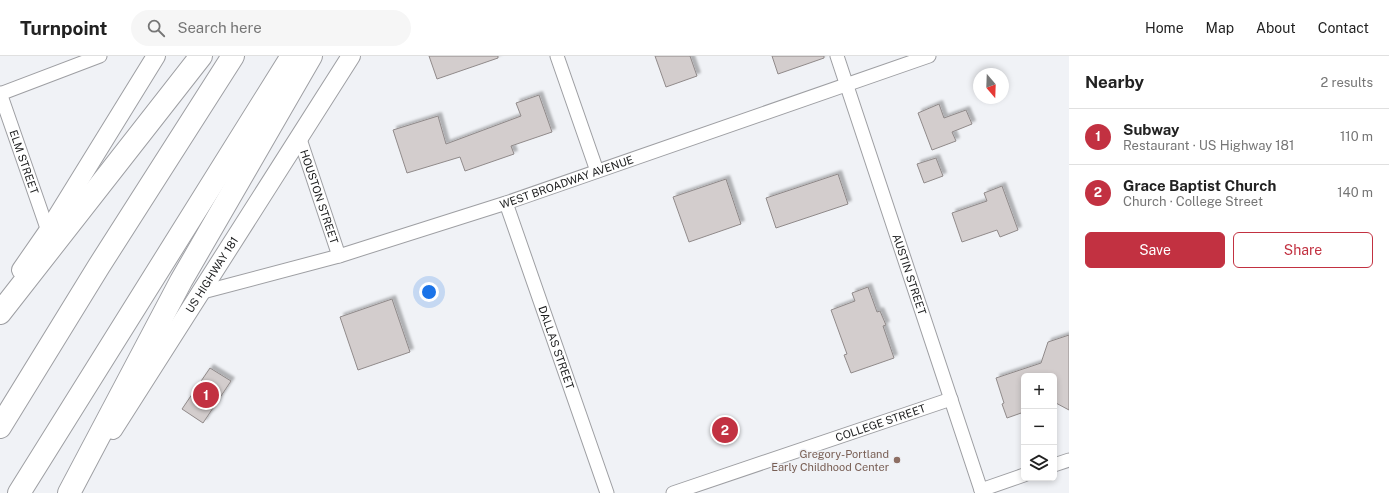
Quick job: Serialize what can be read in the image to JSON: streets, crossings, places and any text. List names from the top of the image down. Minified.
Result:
{"streets":{"main road":["US HIGHWAY 181"],"street":["ELM STREET","WEST BROADWAY AVENUE","HOUSTON STREET","AUSTIN STREET","DALLAS STREET","COLLEGE STREET"]},"crossings":[["WEST BROADWAY AVENUE","HOUSTON STREET"],["WEST BROADWAY AVENUE","US HIGHWAY 181"],["WEST BROADWAY AVENUE","AUSTIN STREET"],["WEST BROADWAY AVENUE","DALLAS STREET"],["HOUSTON STREET","US HIGHWAY 181"],["AUSTIN STREET","COLLEGE STREET"]],"places":["Gregory-Portland Early Childhood Center"],"north":"bottom","page":{"header":"Turnpoint","search":"Search here","nav":["Home","Map","About","Contact"],"heading":["Nearby","2 results"],"list":[{"mark":"1","name":"Subway","note":"Restaurant · US Highway 181","value":"110 m"},{"mark":"2","name":"Grace Baptist Church","note":"Church · College Street","value":"140 m"}],"buttons":["Save","Share"],"map_buttons":["+","−"],"pins":["1","2"]}}
